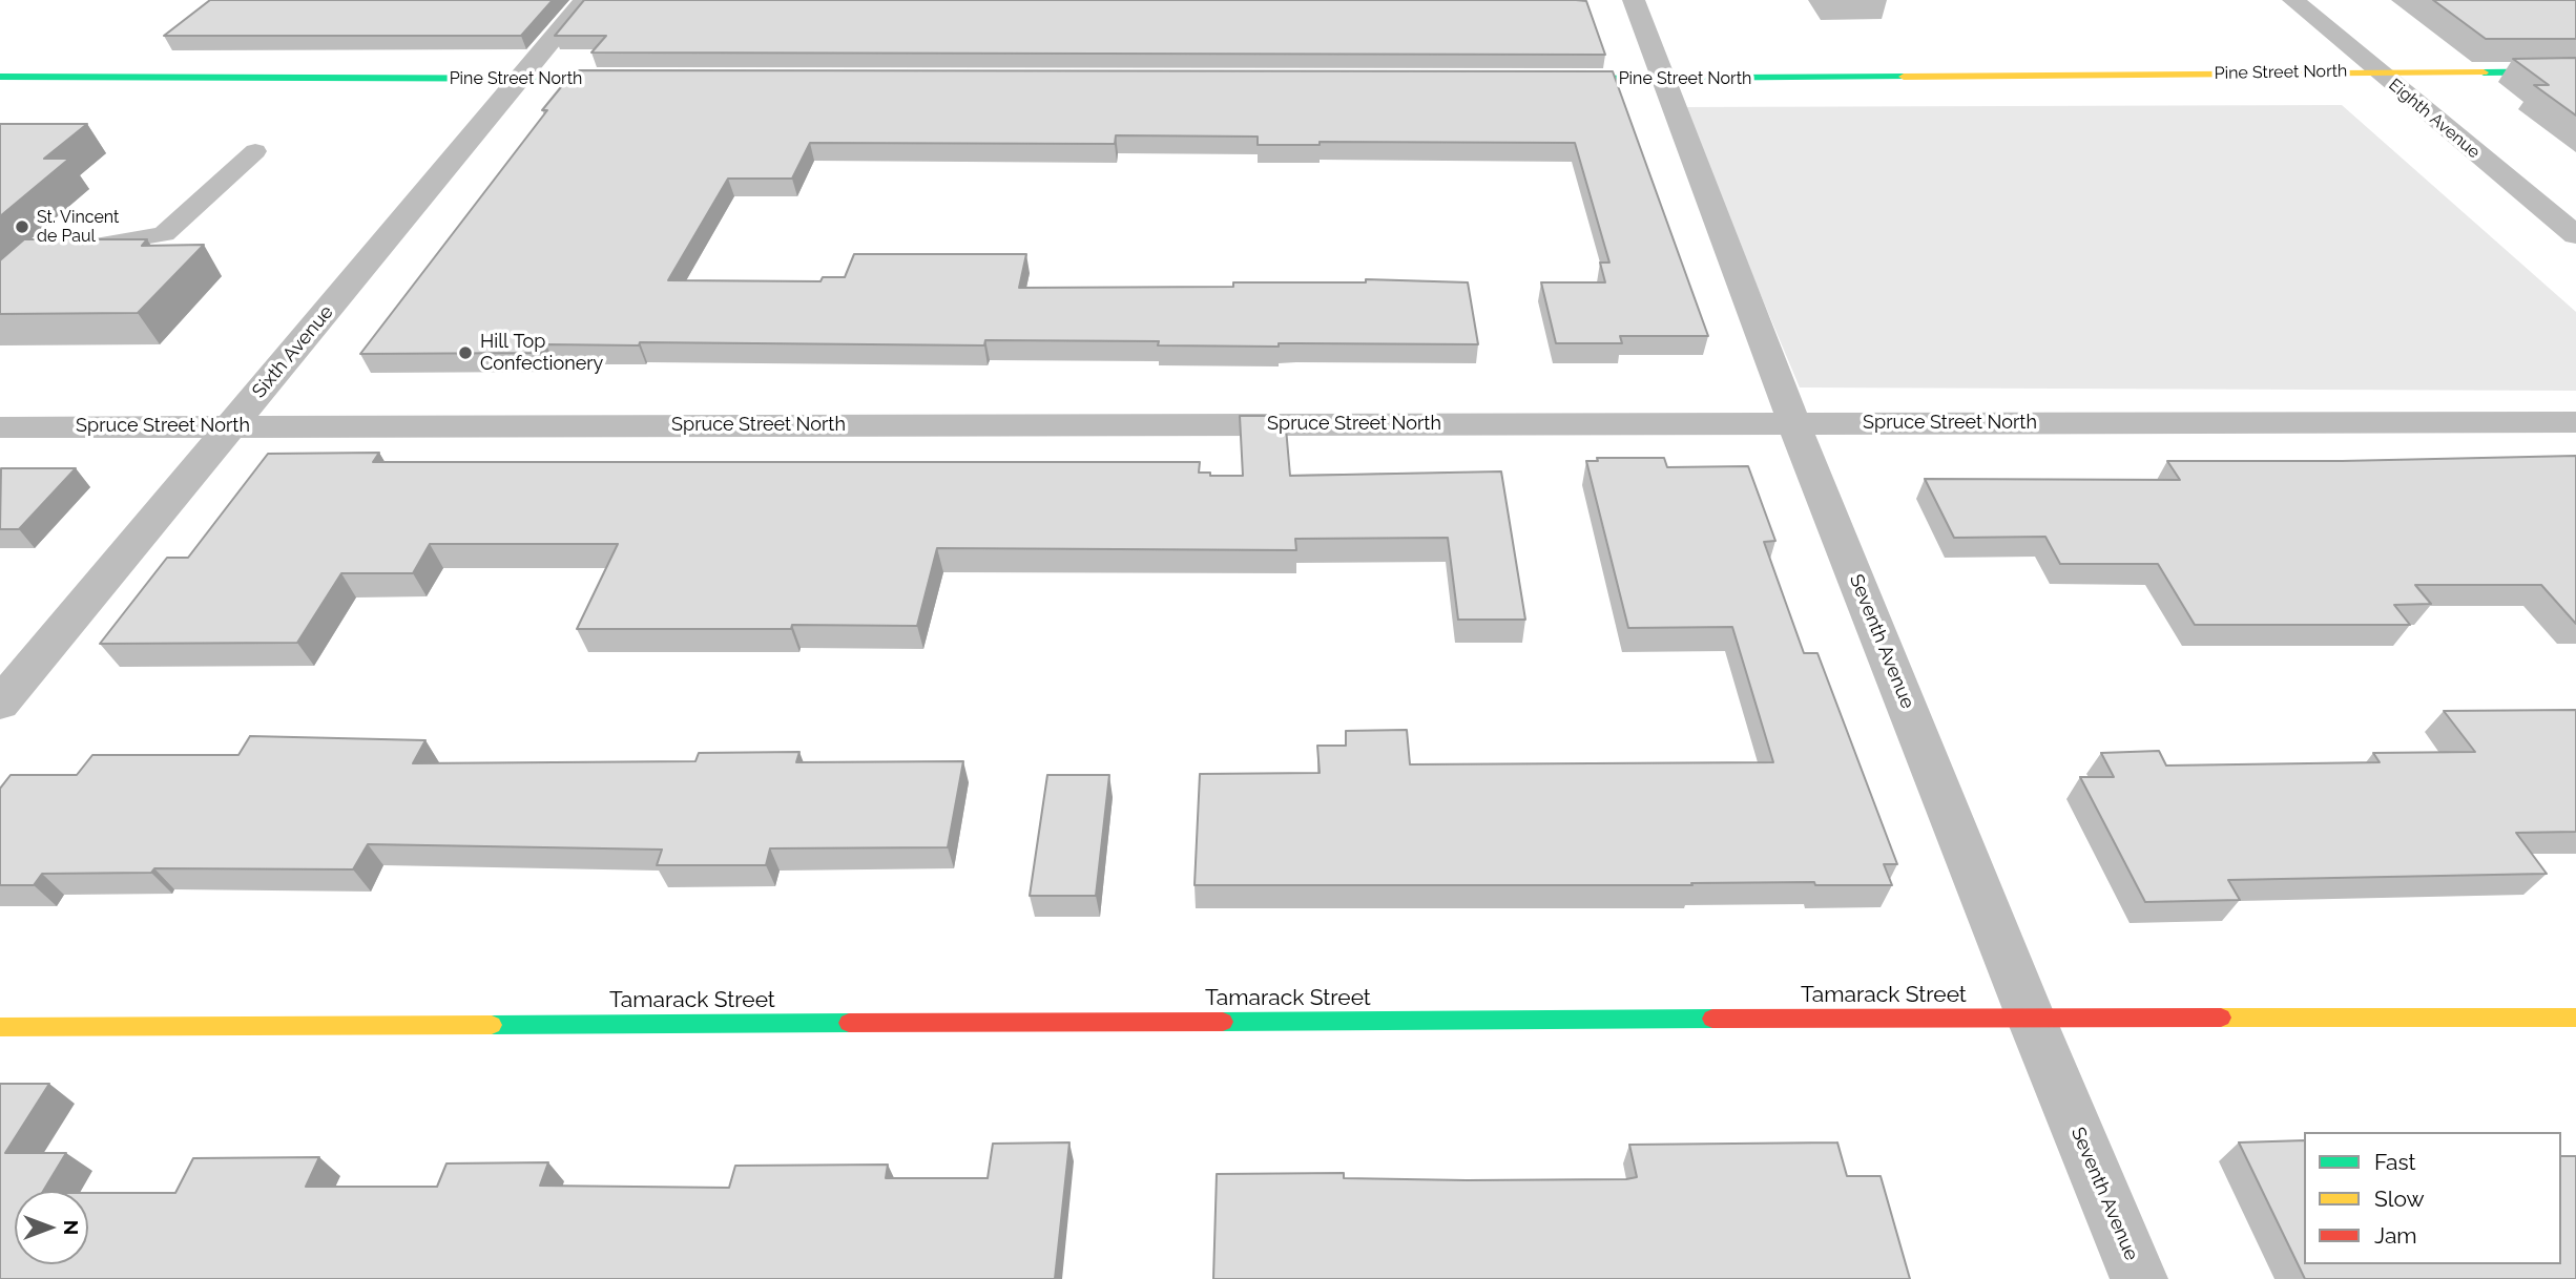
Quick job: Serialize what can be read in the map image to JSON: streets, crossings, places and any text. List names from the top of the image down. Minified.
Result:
{"streets":{"street":["Pine Street North","Eighth Avenue","Sixth Avenue","Spruce Street North","Seventh Avenue","Tamarack Street"]},"crossings":[["Pine Street North","Eighth Avenue"],["Pine Street North","Sixth Avenue"],["Pine Street North","Seventh Avenue"],["Sixth Avenue","Spruce Street North"],["Spruce Street North","Seventh Avenue"],["Seventh Avenue","Tamarack Street"]],"places":["St. Vincent de Paul","Hill Top Confectionery"],"legend":["Fast","Slow","Jam"],"north":"right"}
